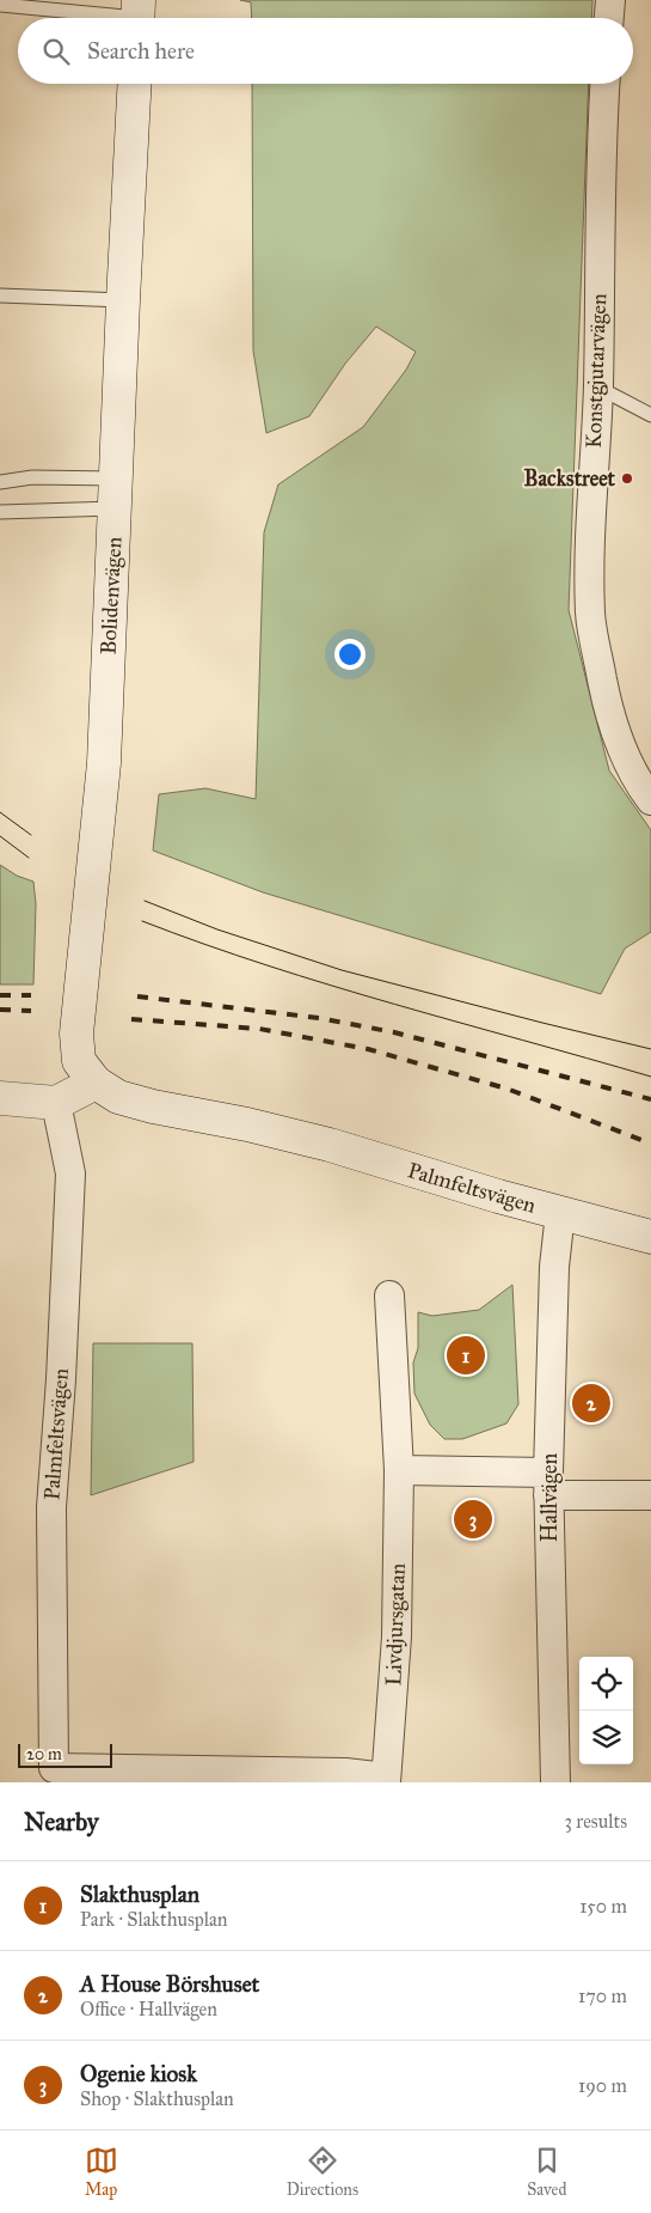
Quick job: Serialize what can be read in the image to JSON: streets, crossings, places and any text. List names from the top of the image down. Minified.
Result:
{"streets":{"main road":["Bolidenvägen","Palmfeltsvägen"],"street":["Konstgjutarvägen","Hallvägen","Livdjursgatan"]},"crossings":[["Bolidenvägen","Palmfeltsvägen"],["Palmfeltsvägen","Hallvägen"],["Palmfeltsvägen","Livdjursgatan"]],"places":["Backstreet"],"scale_bar":"20 m","page":{"search":"Search here","pins":["1","2","3"],"scale":"20 m","heading":["Nearby","3 results"],"list":[{"mark":"1","name":"Slakthusplan","note":"Park · Slakthusplan","value":"150 m"},{"mark":"2","name":"A House Börshuset","note":"Office · Hallvägen","value":"170 m"},{"mark":"3","name":"Ogenie kiosk","note":"Shop · Slakthusplan","value":"190 m"}],"nav":["Map","Directions","Saved"]}}
